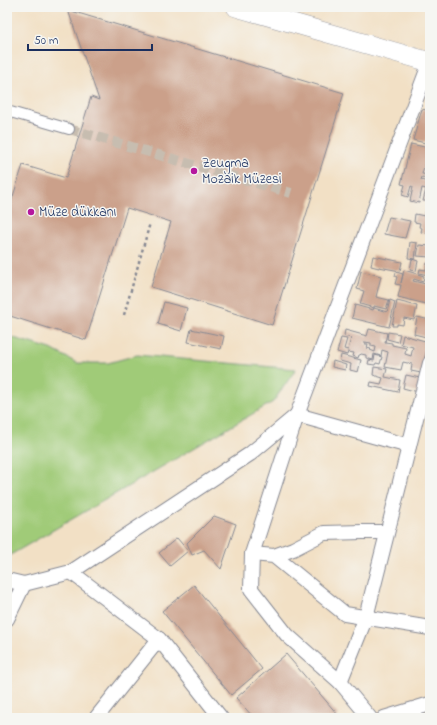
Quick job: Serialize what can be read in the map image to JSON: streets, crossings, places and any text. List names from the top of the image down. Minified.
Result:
{"places":["Zeugma Mozaik Müzesi","Müze dükkanı"],"scale_bar":"50 m"}
